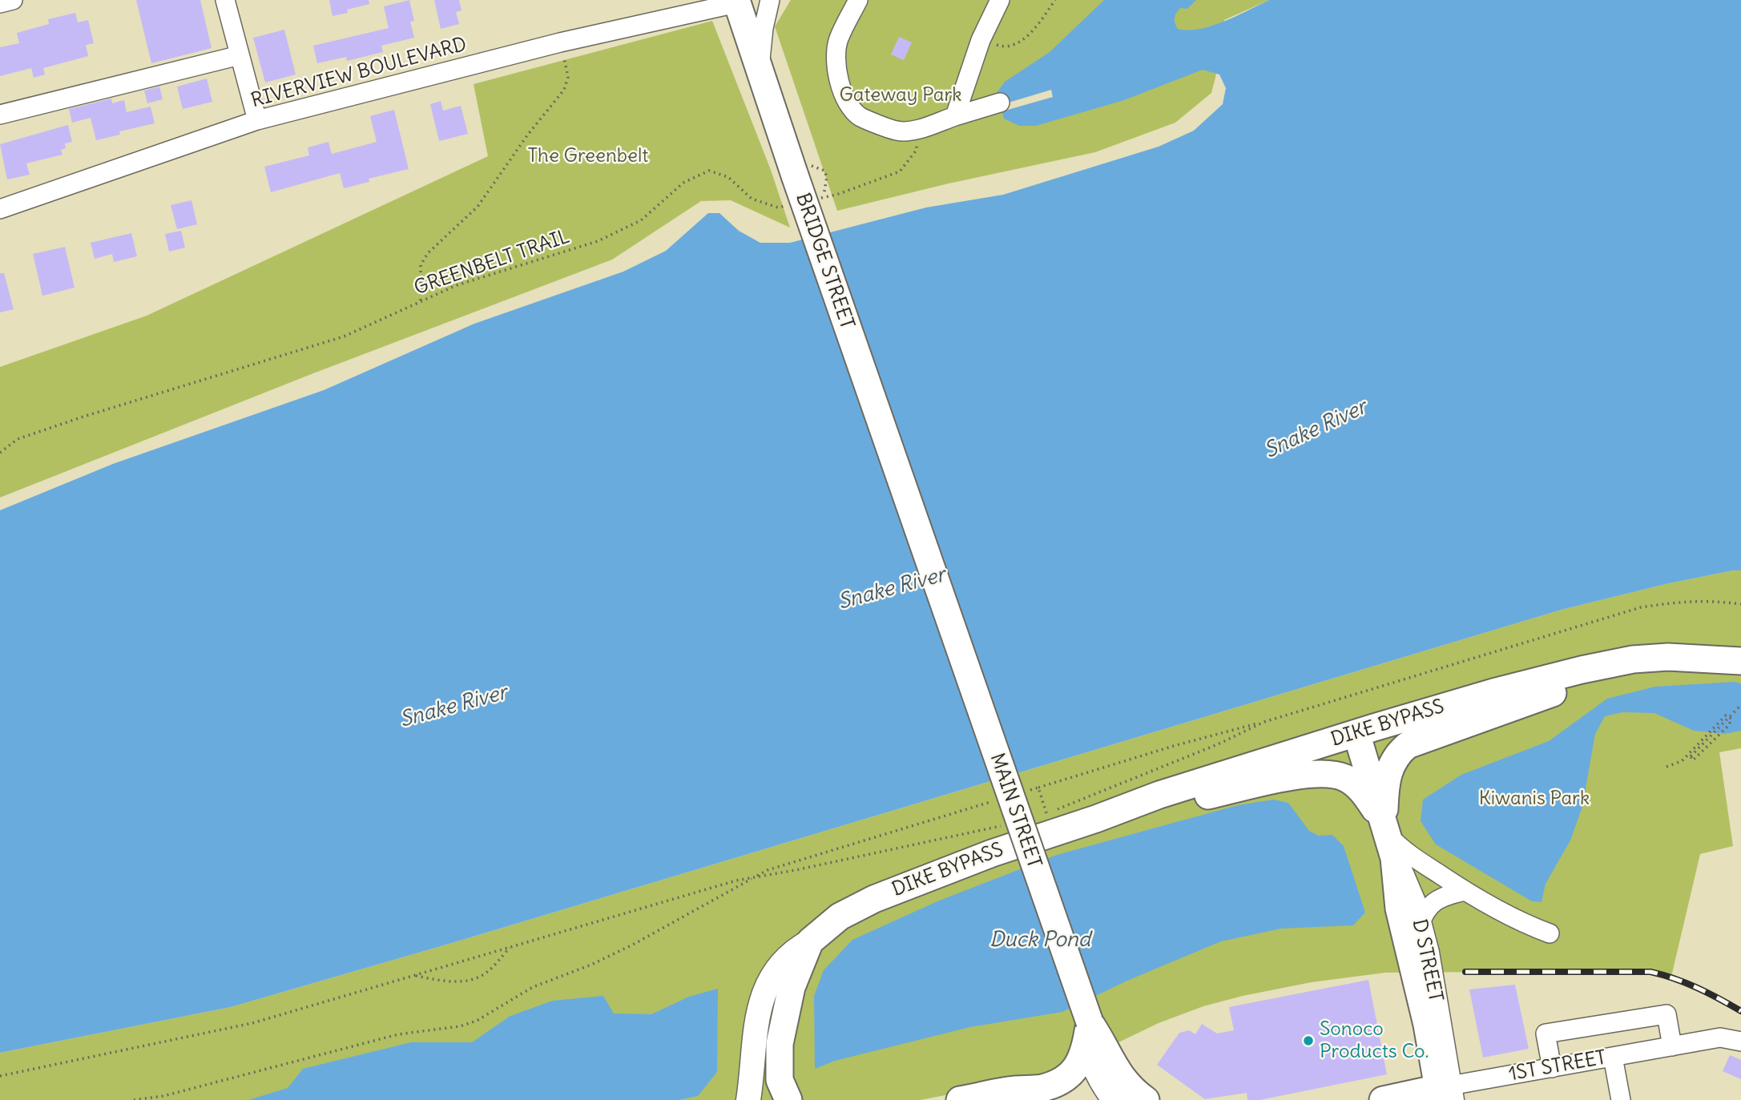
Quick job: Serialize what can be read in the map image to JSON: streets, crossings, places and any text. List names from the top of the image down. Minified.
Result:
{"streets":{"highway":["BRIDGE STREET","DIKE BYPASS","MAIN STREET","D STREET","1ST STREET"],"street":["RIVERVIEW BOULEVARD"],"path":["GREENBELT TRAIL"]},"crossings":[["RIVERVIEW BOULEVARD","BRIDGE STREET"],["BRIDGE STREET","MAIN STREET"],["DIKE BYPASS","D STREET"],["D STREET","1ST STREET"]],"water":["Snake River","Duck Pond"],"parks":["Gateway Park","The Greenbelt","Kiwanis Park"],"places":["Sonoco Products Co."]}
